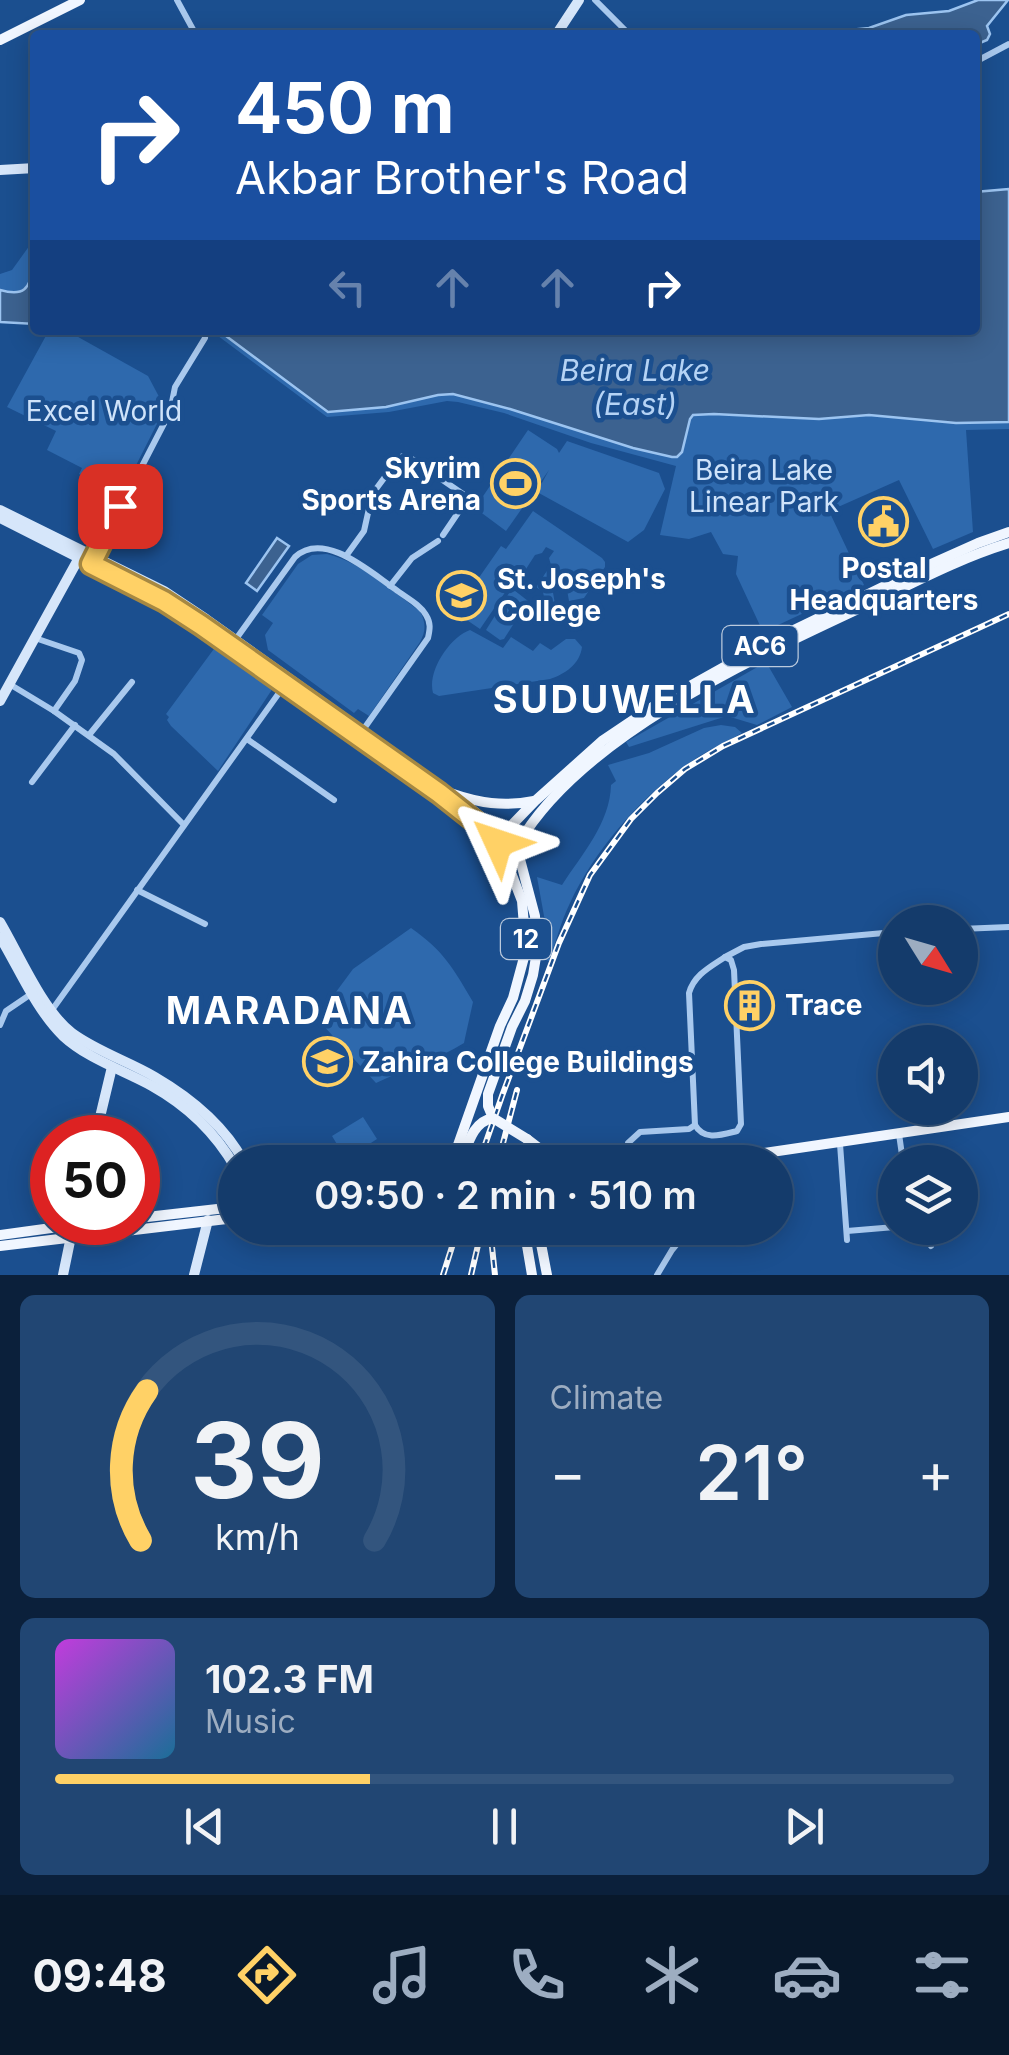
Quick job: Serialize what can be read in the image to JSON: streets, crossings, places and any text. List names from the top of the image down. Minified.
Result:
{"streets":{"main road":["AC6","12"]},"crossings":[["AC6","12"]],"districts":["SUDUWELLA","MARADANA"],"water":["Beira Lake (East)"],"parks":["Excel World","Beira Lake Linear Park"],"places":{"sports":["Skyrim Sports Arena"],"public building":["Postal Headquarters"],"school or university":["St. Joseph's College","Zahira College Buildings"],"building":["Trace"]},"north":"bottom right","page":{"turn":["450 m","Akbar Brother's Road"],"limit":"50","trip":"09:50 · 2 min · 510 m","tile":"Climate","heat":["−","21°","+"],"song":["102.3 FM","Music"],"tabs":"09:48","gauge":["39","km/h"]}}
